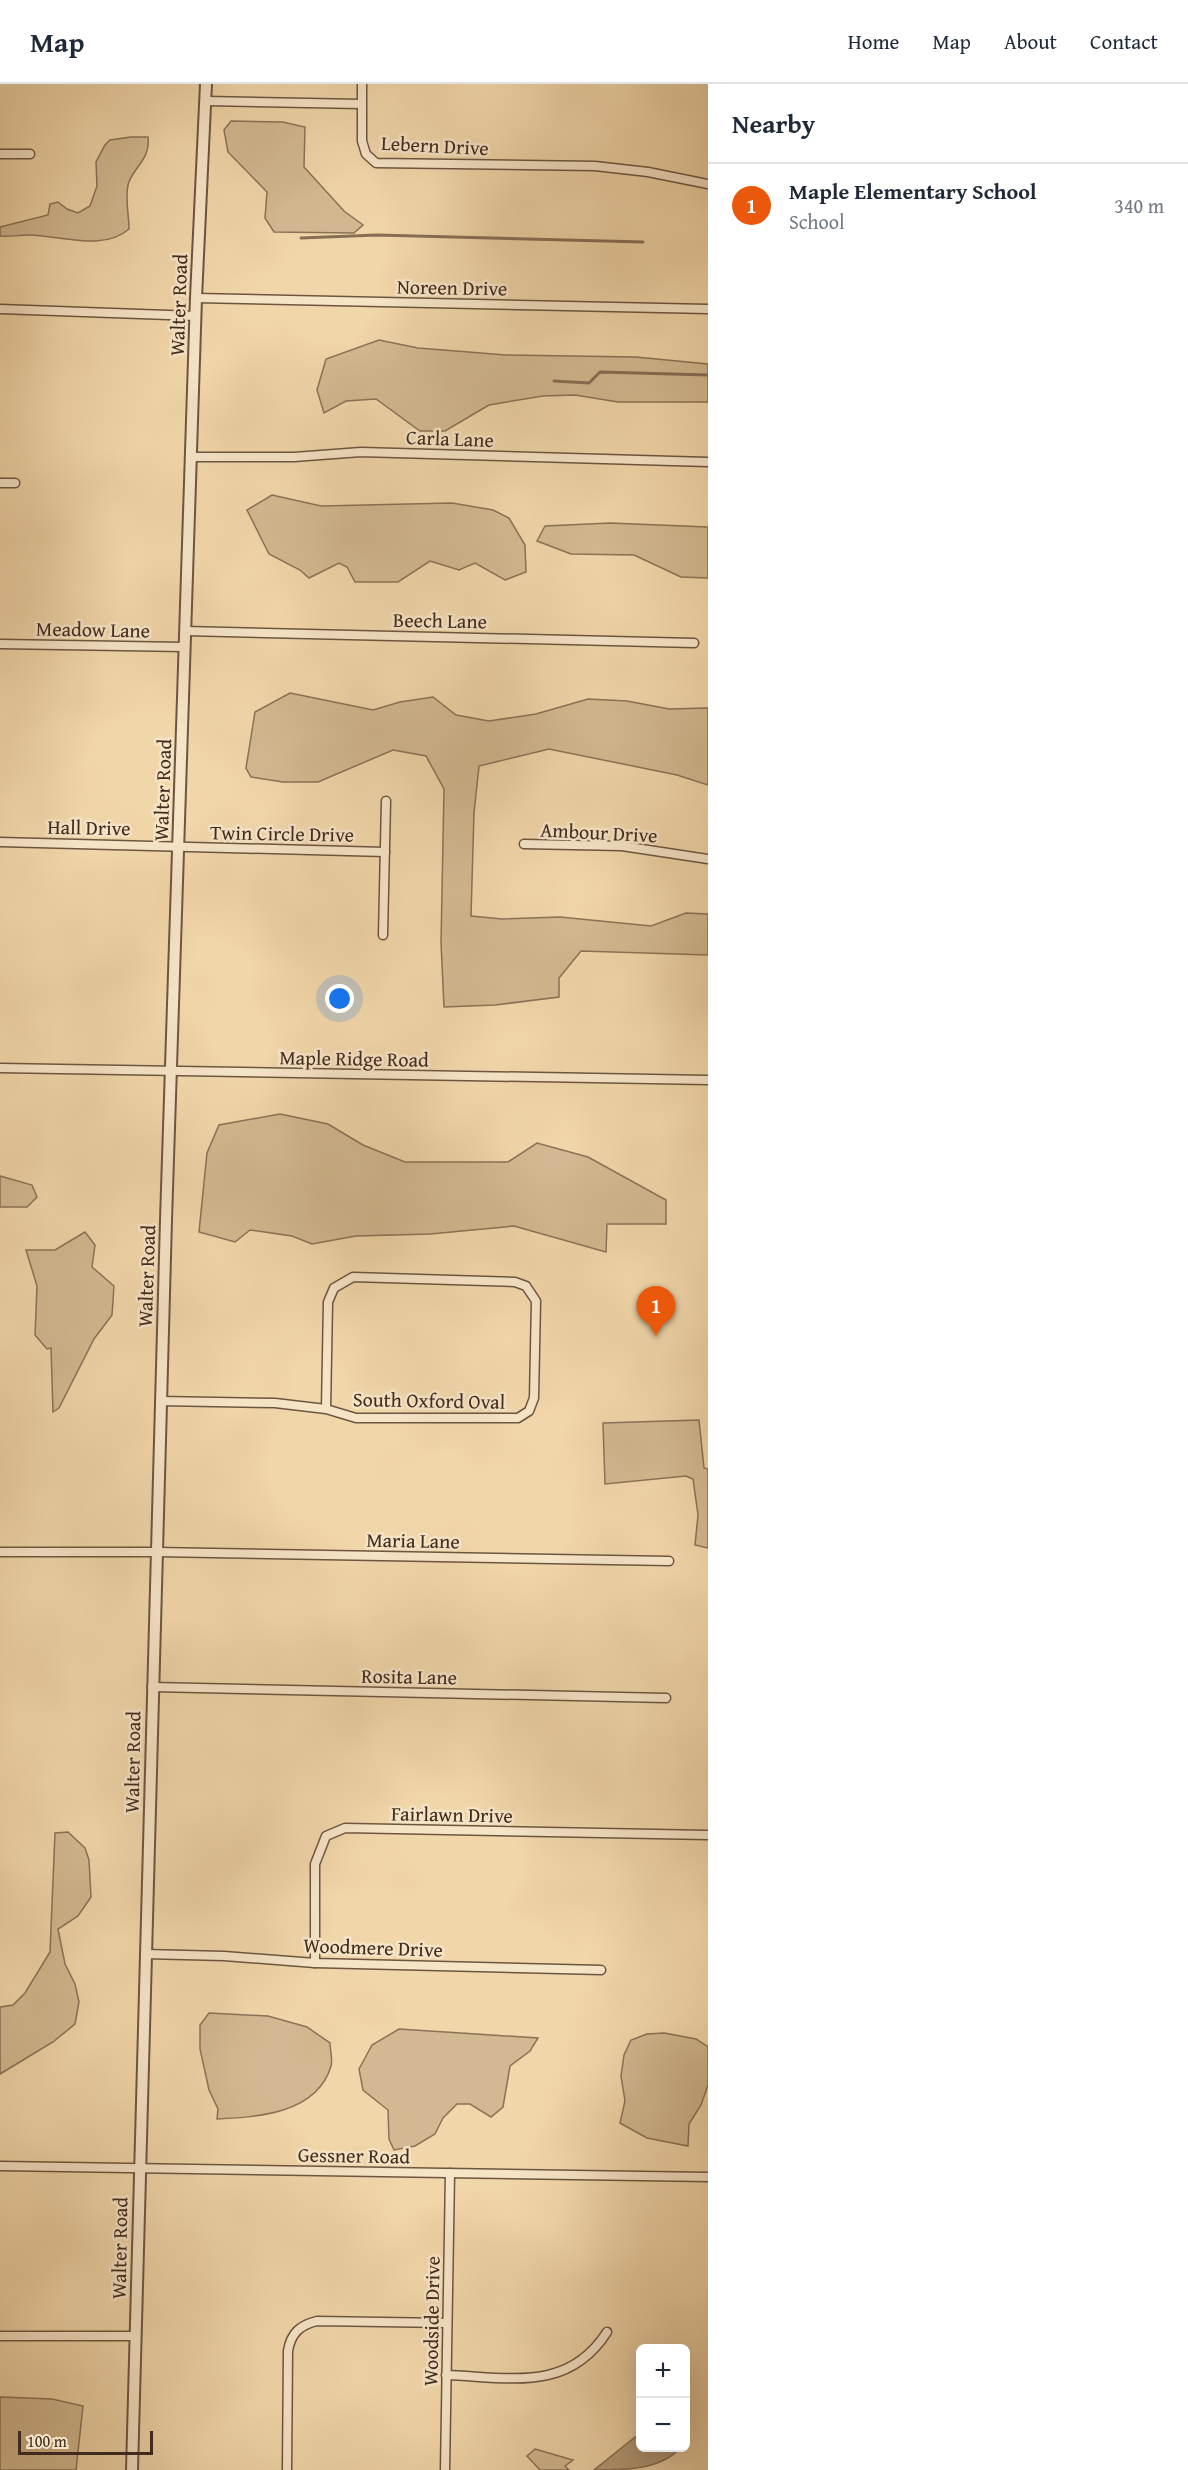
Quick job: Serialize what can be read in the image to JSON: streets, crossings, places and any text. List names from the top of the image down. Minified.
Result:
{"streets":{"street":["Lebern Drive","Noreen Drive","Walter Road","Carla Lane","Beech Lane","Meadow Lane","Hall Drive","Ambour Drive","Twin Circle Drive","Maple Ridge Road","South Oxford Oval","Maria Lane","Rosita Lane","Fairlawn Drive","Woodmere Drive","Gessner Road","Woodside Drive"]},"crossings":[["Noreen Drive","Walter Road"],["Walter Road","Carla Lane"],["Walter Road","Beech Lane"],["Walter Road","Meadow Lane"],["Walter Road","Hall Drive"],["Walter Road","Twin Circle Drive"],["Walter Road","Maple Ridge Road"],["Walter Road","South Oxford Oval"],["Walter Road","Maria Lane"],["Walter Road","Rosita Lane"],["Walter Road","Woodmere Drive"],["Walter Road","Gessner Road"],["Hall Drive","Twin Circle Drive"],["Fairlawn Drive","Woodmere Drive"],["Gessner Road","Woodside Drive"]],"scale_bar":"100 m","page":{"header":"Map","nav":["Home","Map","About","Contact"],"heading":"Nearby","list":[{"mark":"1","name":"Maple Elementary School","note":"School","value":"340 m"}],"pins":"1","map_buttons":["+","−"],"scale":"100 m"}}
